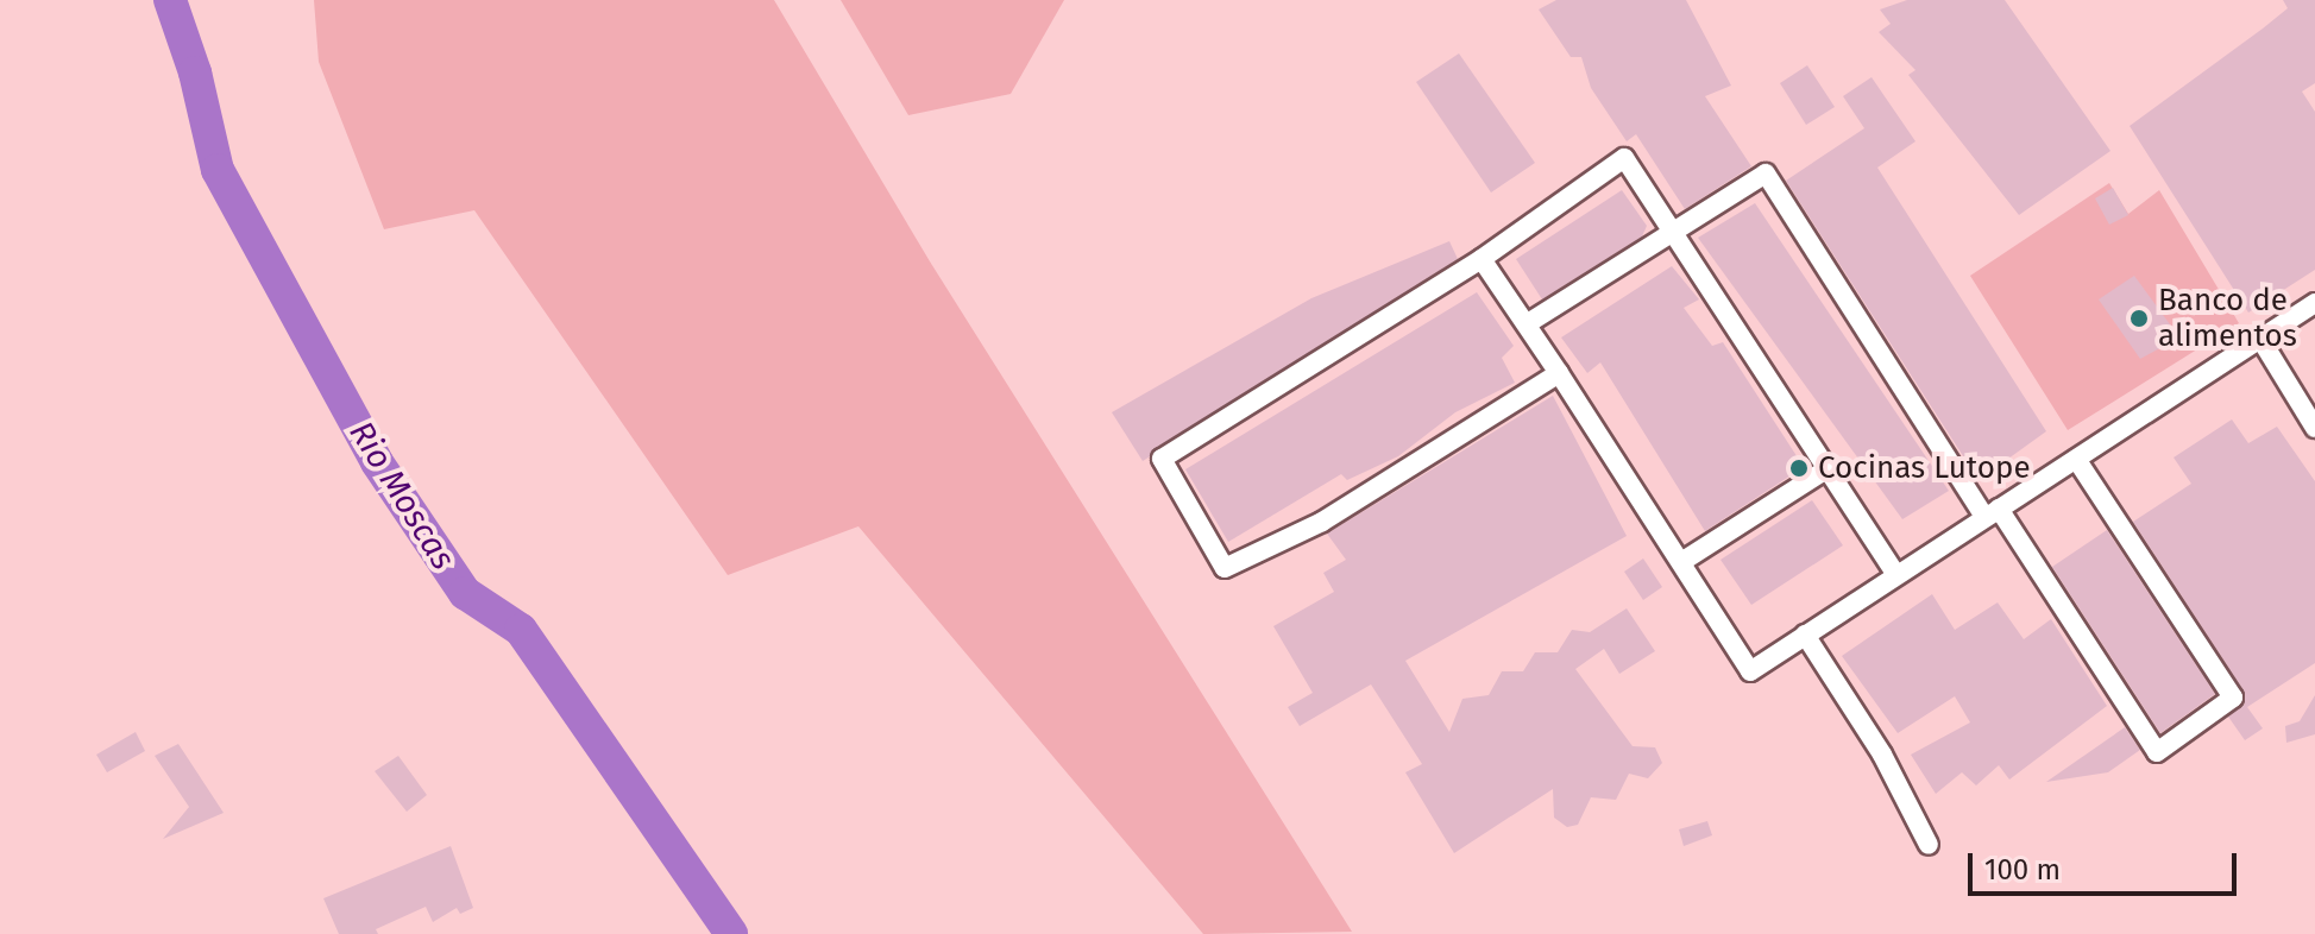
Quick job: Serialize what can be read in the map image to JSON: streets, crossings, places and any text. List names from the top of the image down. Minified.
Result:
{"water":["Rio Moscas"],"places":["Banco de alimentos","Cocinas Lutope"],"scale_bar":"100 m"}
